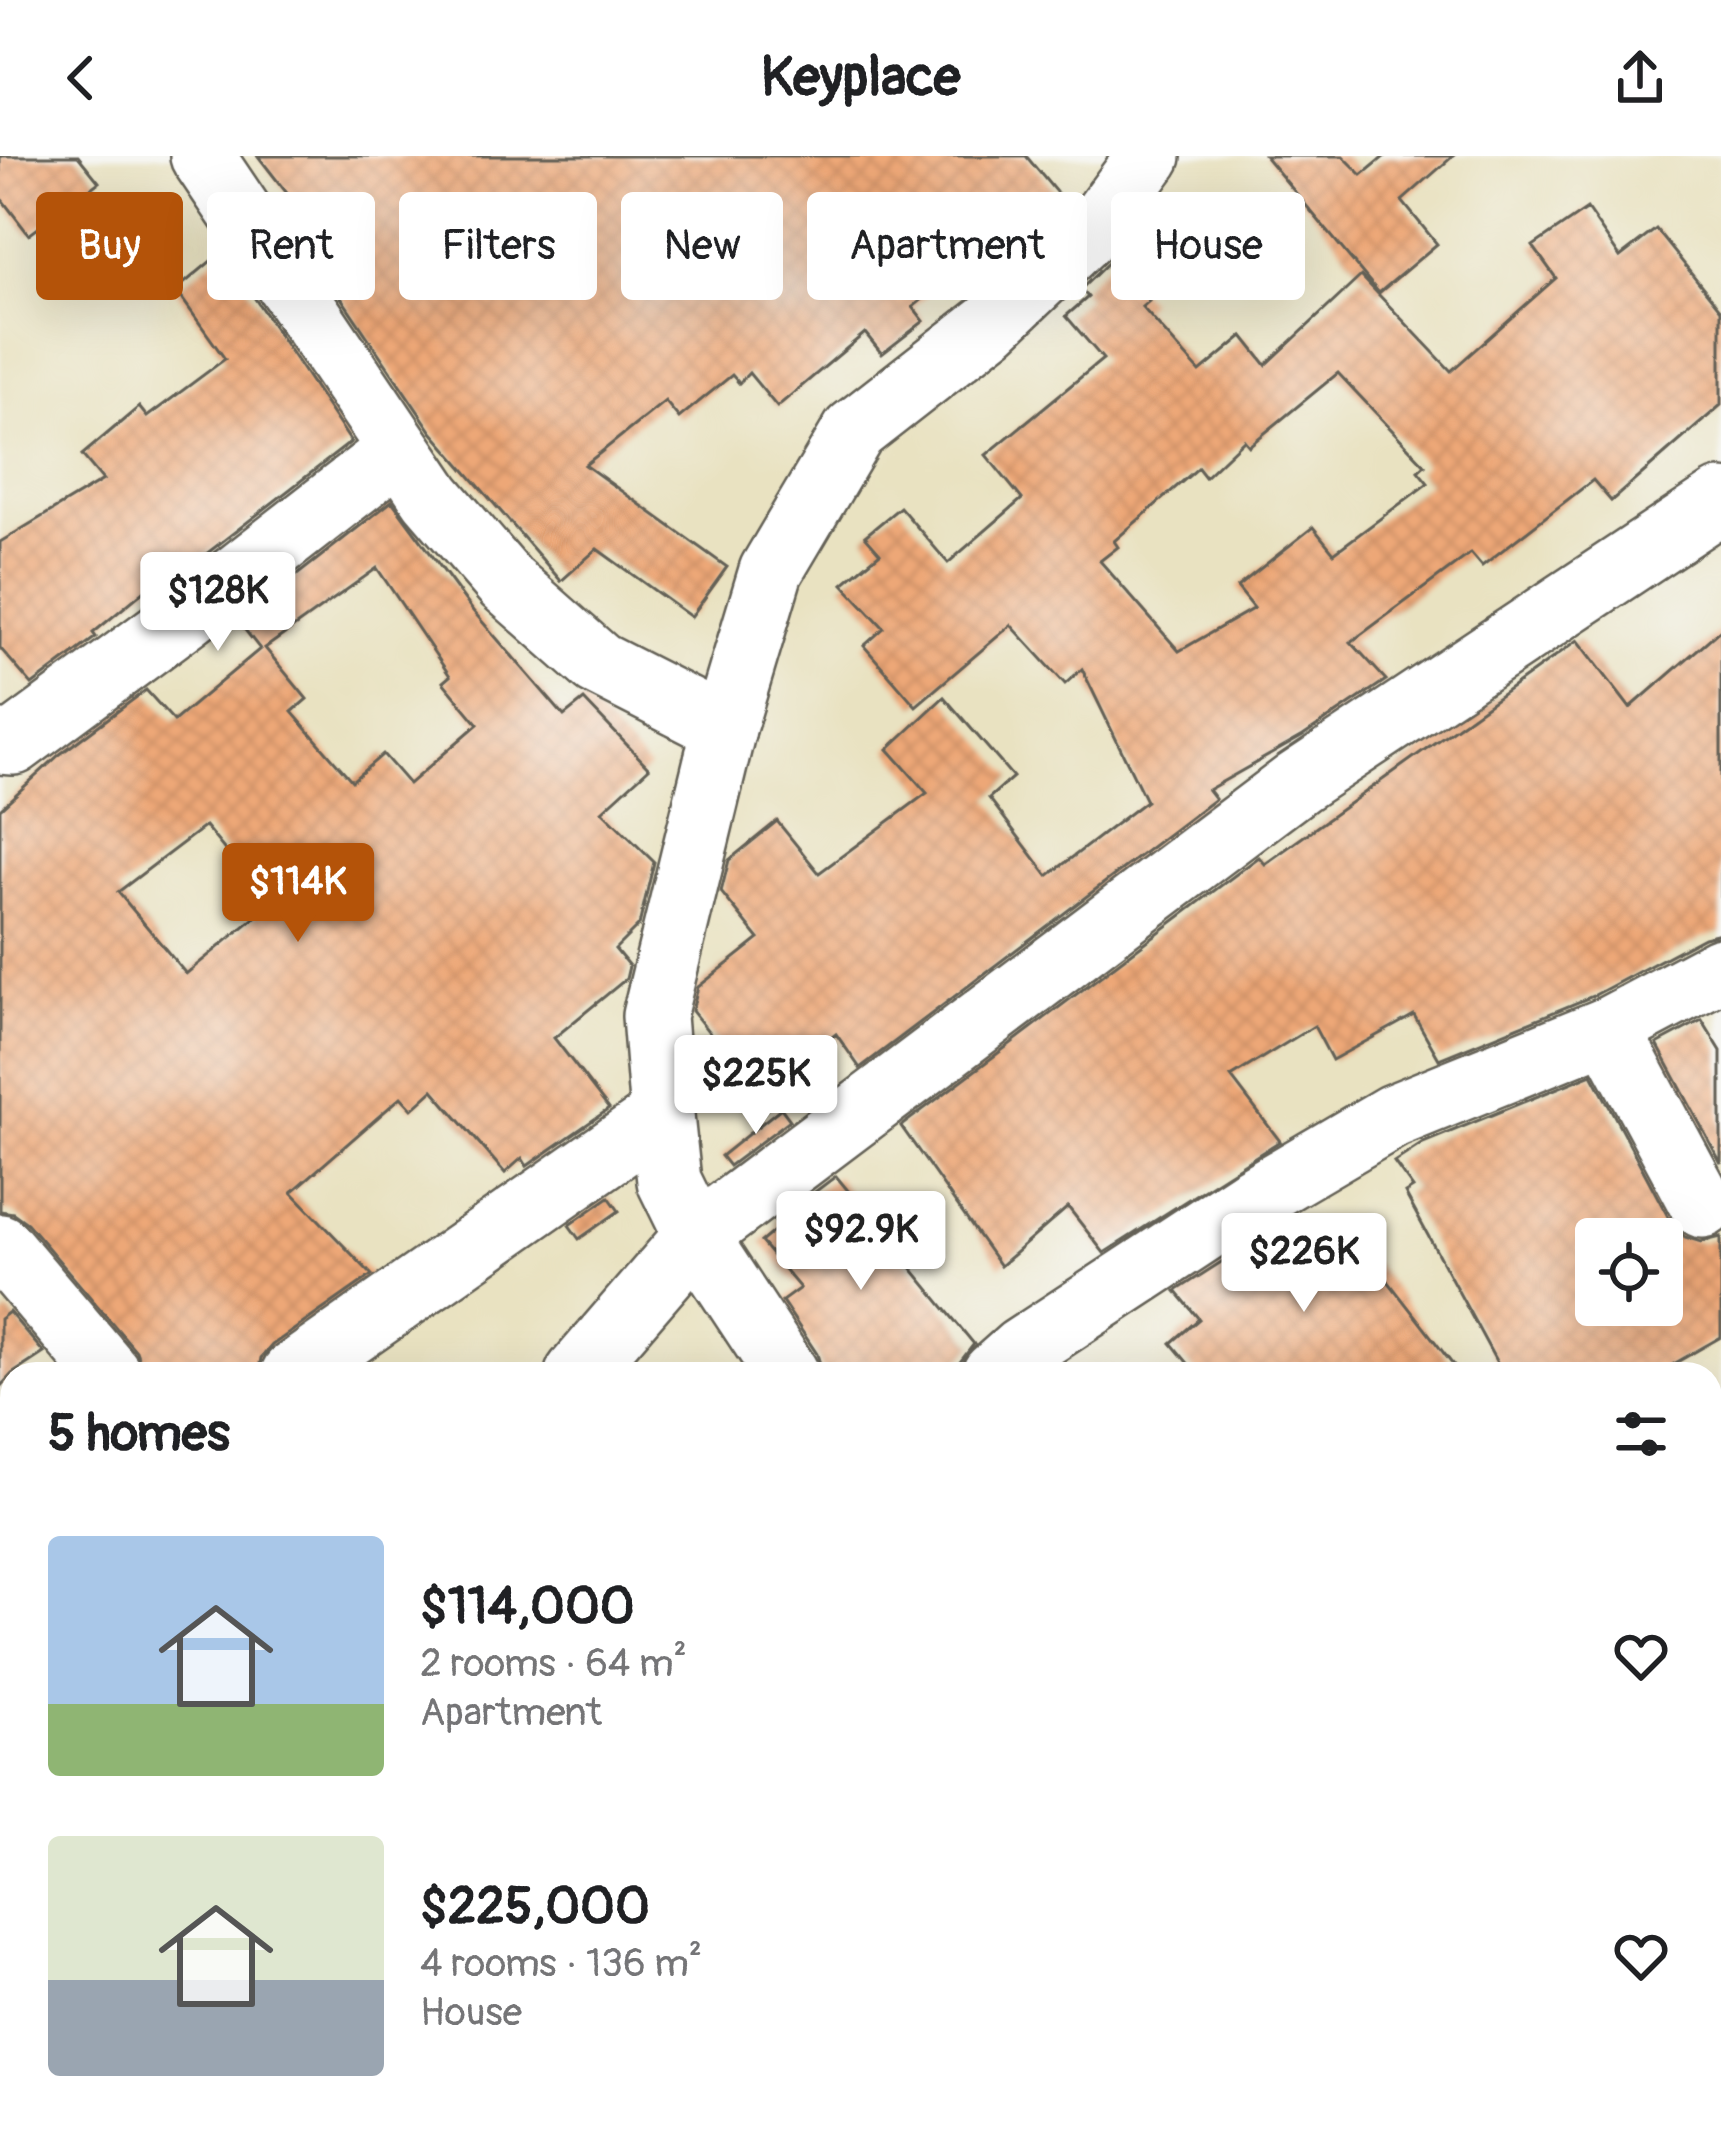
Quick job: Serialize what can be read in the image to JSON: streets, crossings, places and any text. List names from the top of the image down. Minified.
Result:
{"page":{"header":"Keyplace","chip":["Buy","Rent","Filters","New","Apartment","House"],"price":["$128K","$114K","$225K","$92.9K","$226K"],"heading":"5 homes","list":[{"name":"$114,000","note":"2 rooms · 64 m² · Apartment"},{"name":"$225,000","note":"4 rooms · 136 m² · House"}]}}
